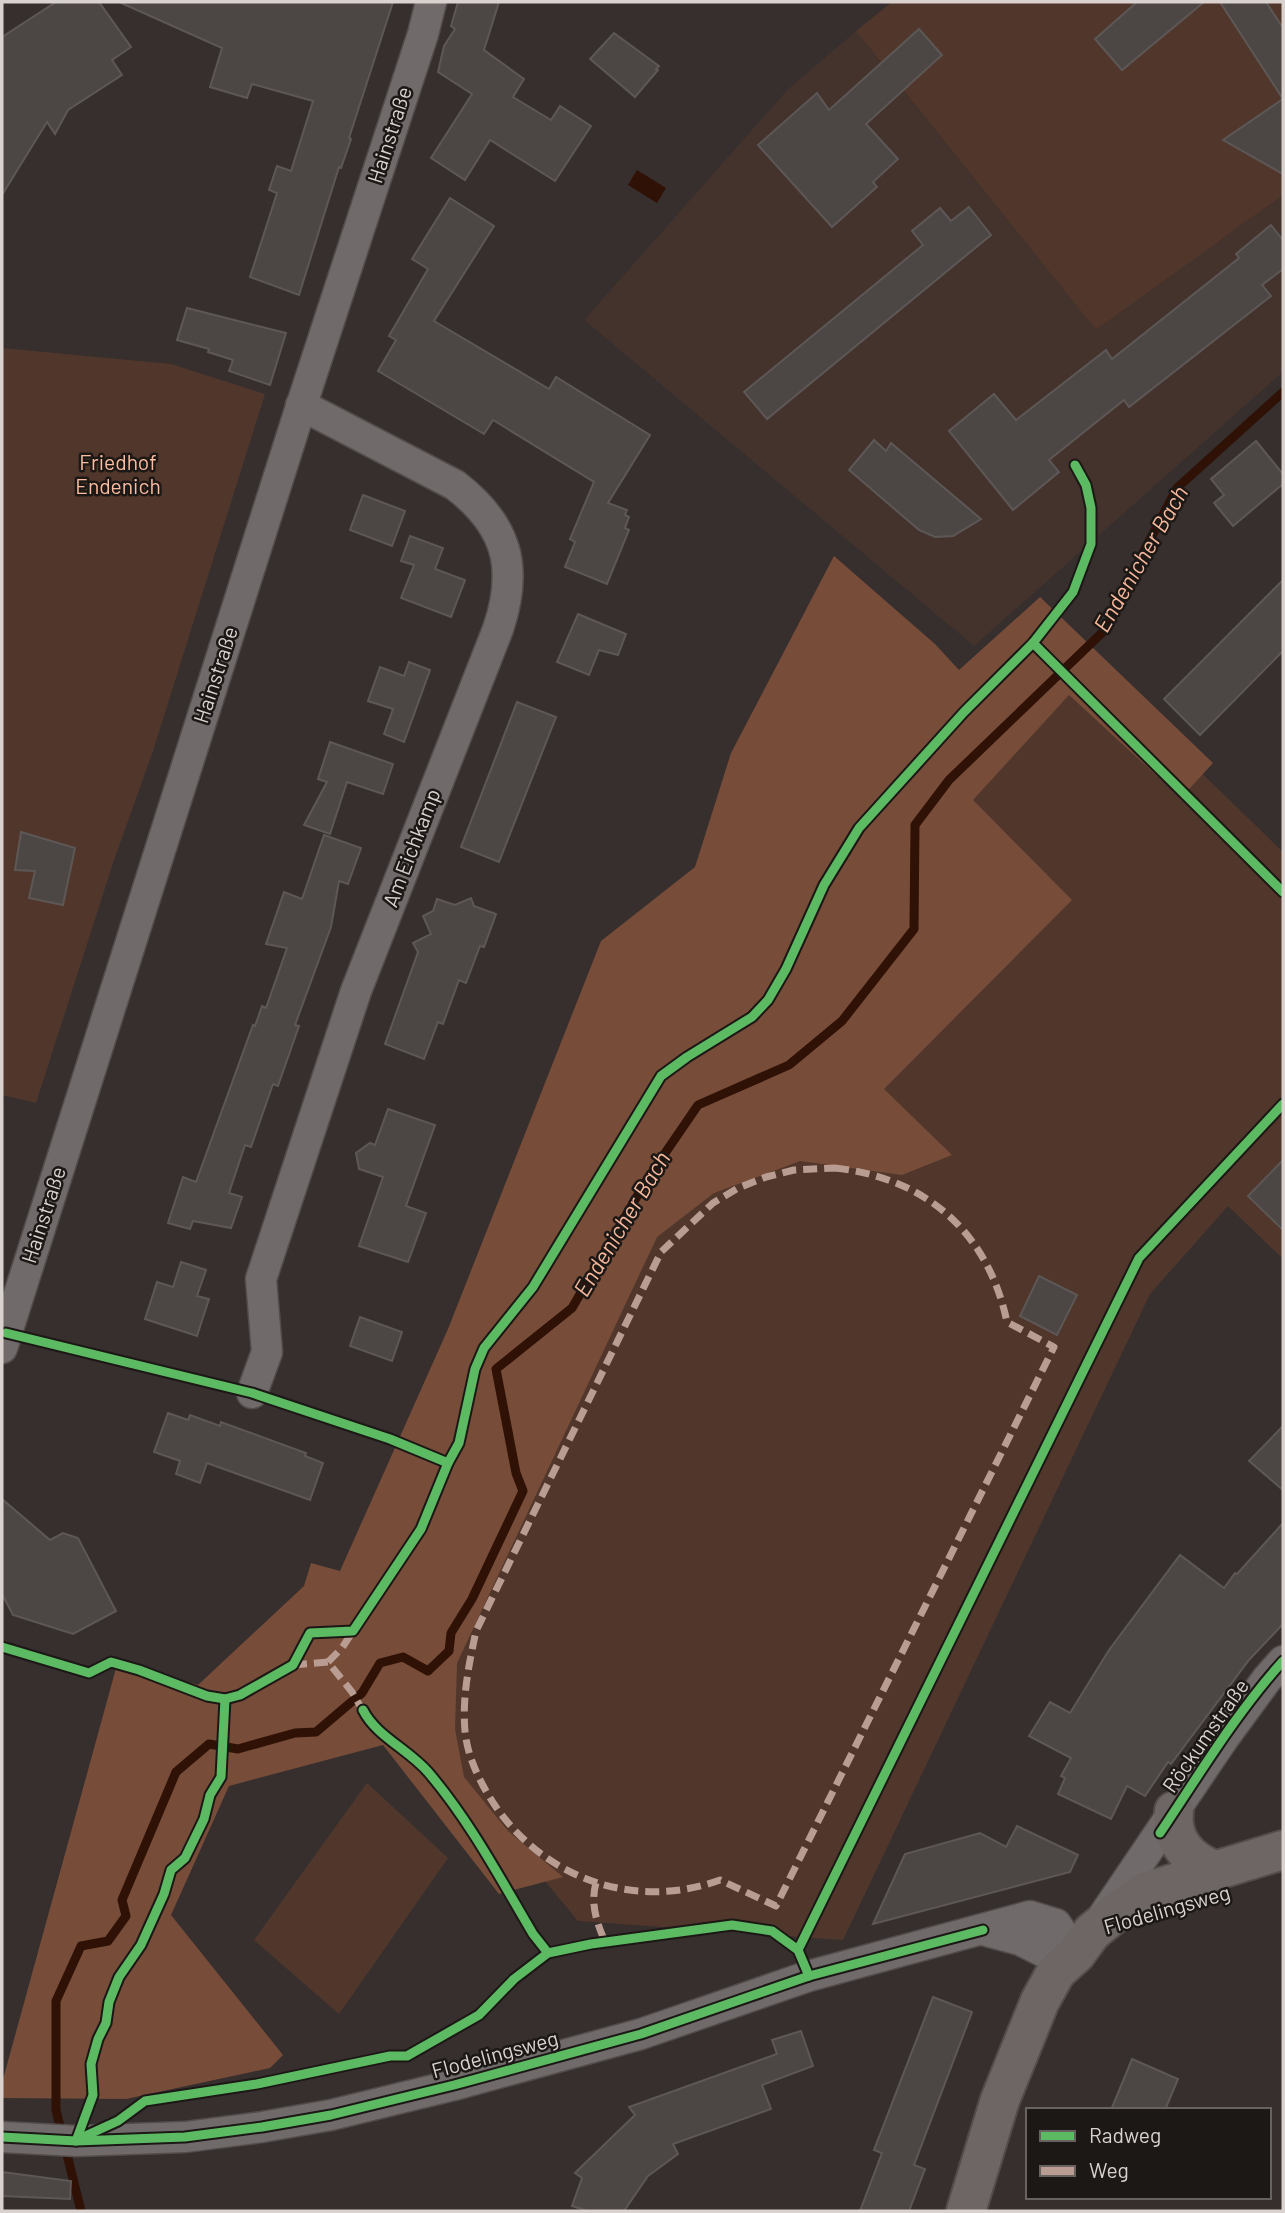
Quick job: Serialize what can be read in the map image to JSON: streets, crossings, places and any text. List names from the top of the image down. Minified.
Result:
{"streets":{"street":["Hainstraße","Am Eichkamp","Röckumstraße","Flodelingsweg"]},"crossings":[["Hainstraße","Am Eichkamp"],["Röckumstraße","Flodelingsweg"]],"water":["Endenicher Bach"],"parks":["Friedhof Endenich"],"legend":["Radweg","Weg"]}
